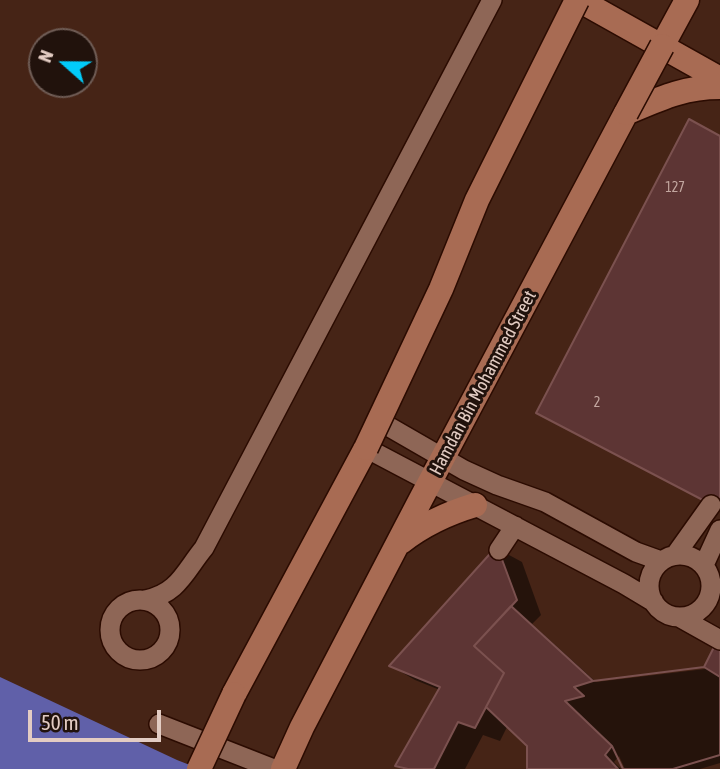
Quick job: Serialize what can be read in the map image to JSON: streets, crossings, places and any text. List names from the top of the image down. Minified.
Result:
{"streets":{"main road":["Hamdan Bin Mohammed Street"]},"house_numbers":["127","2"],"scale_bar":"50 m","north":"left"}
